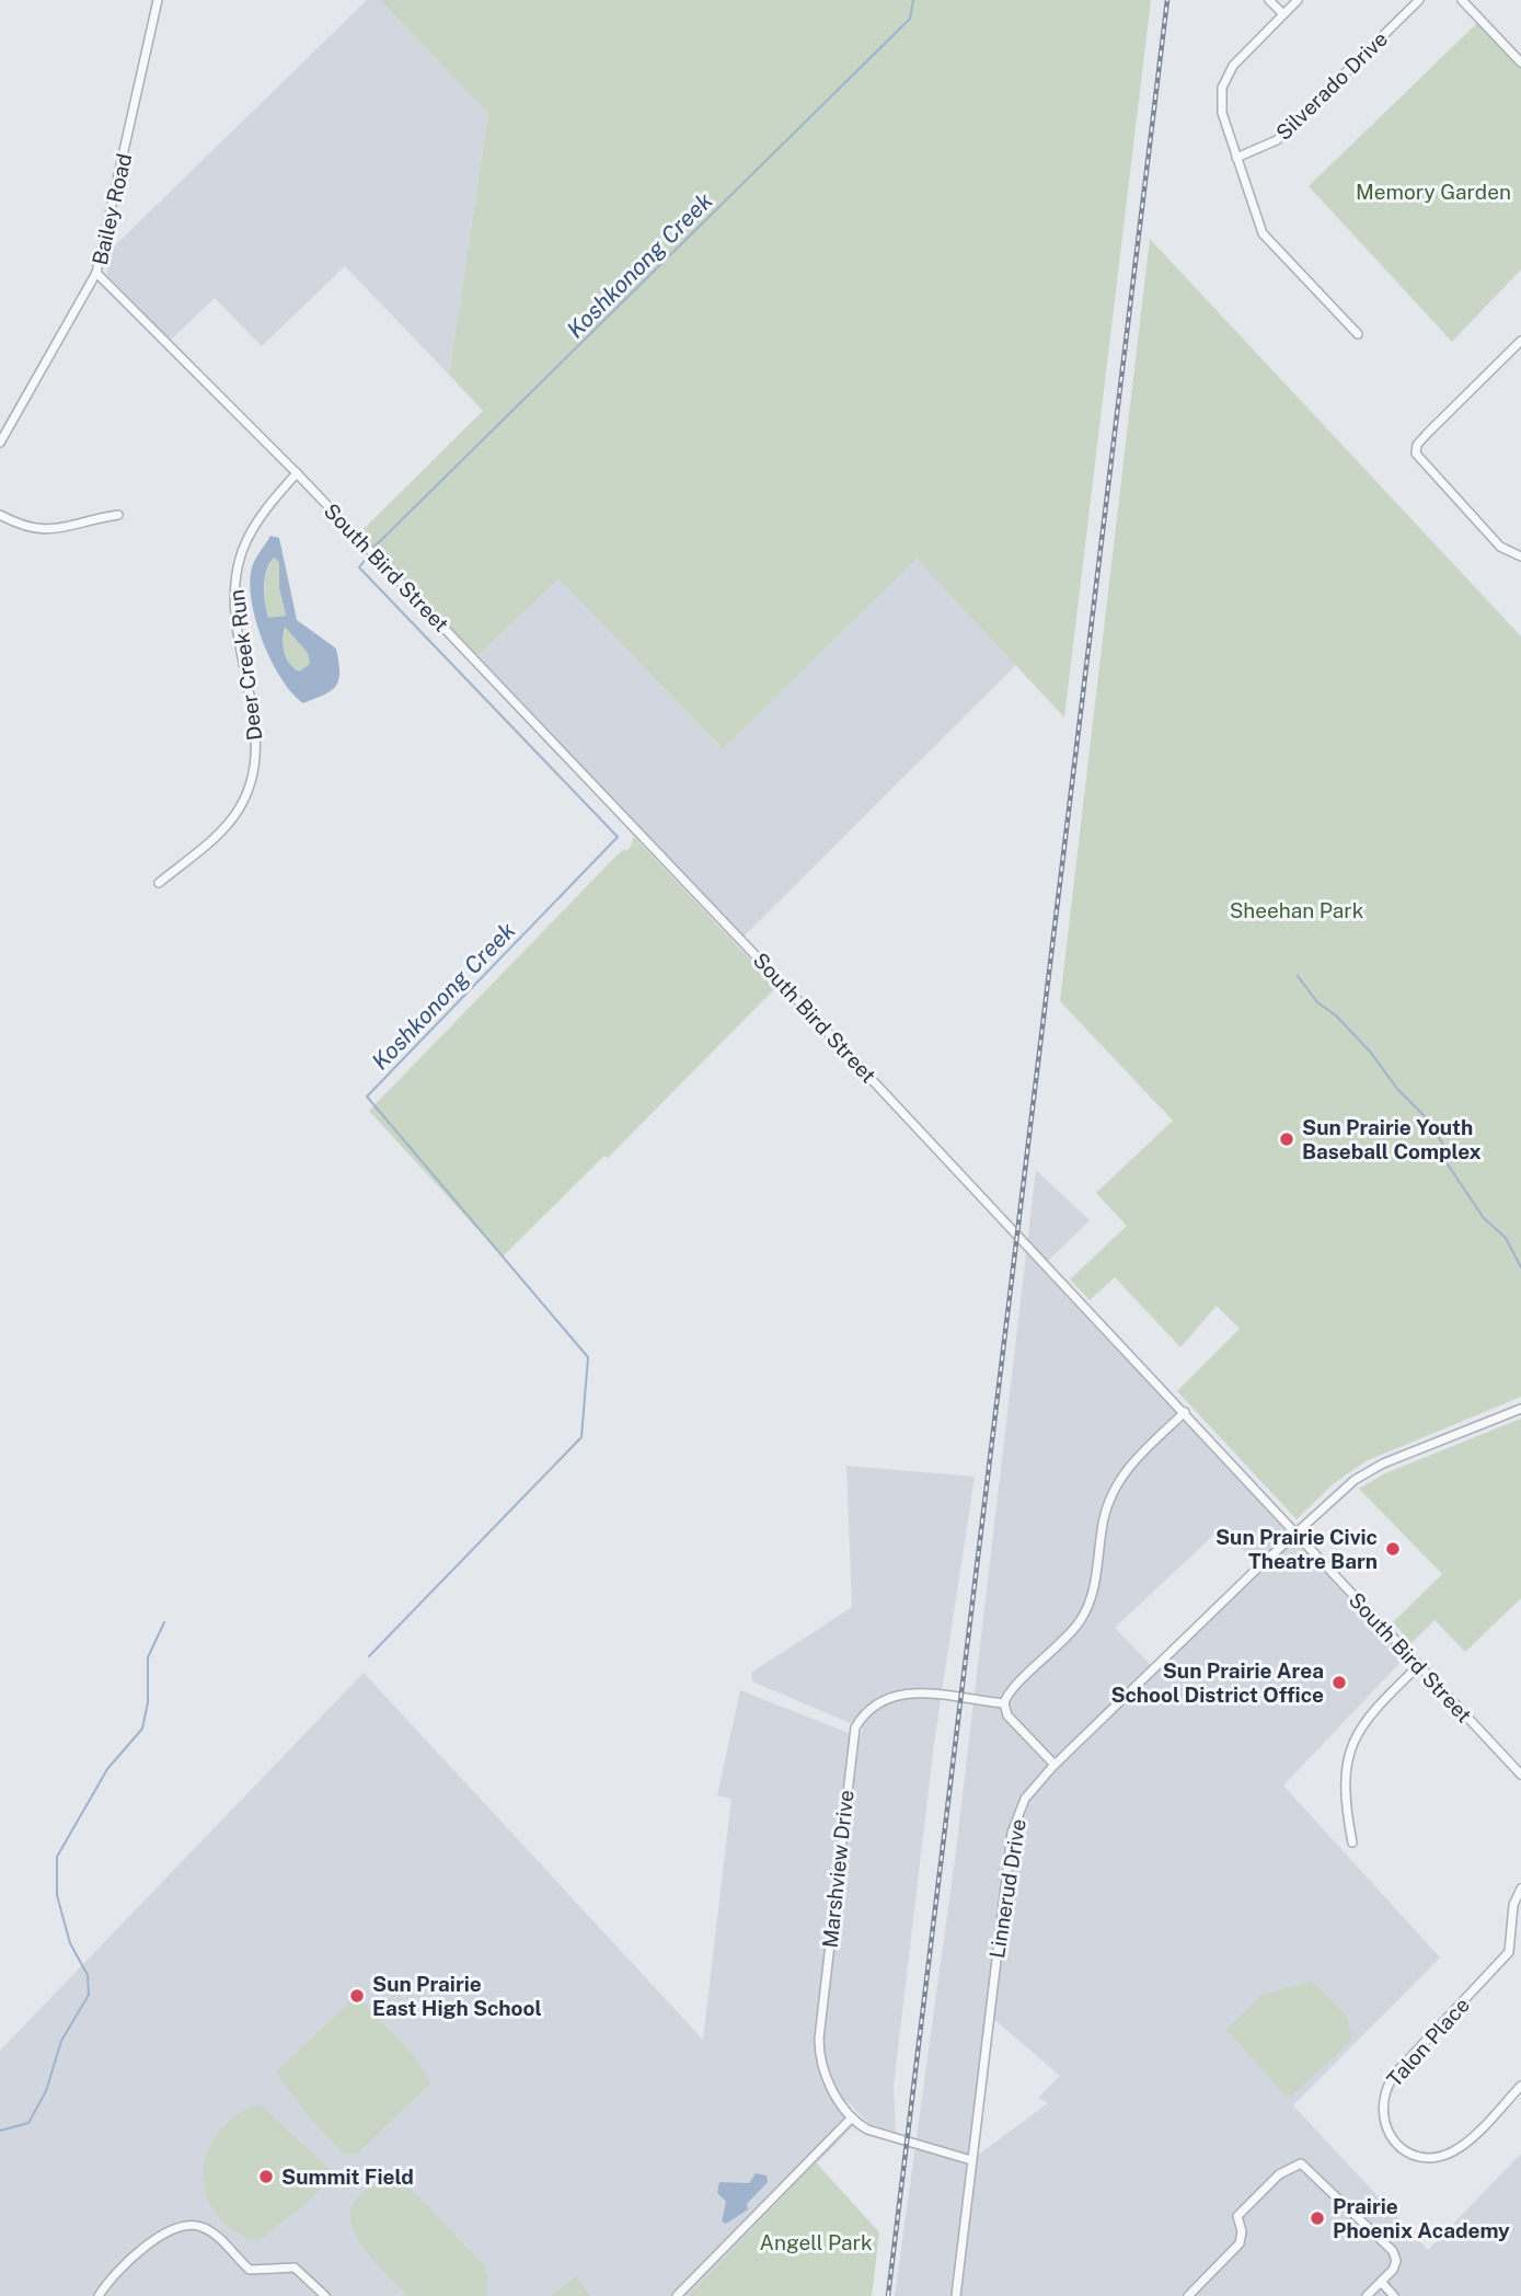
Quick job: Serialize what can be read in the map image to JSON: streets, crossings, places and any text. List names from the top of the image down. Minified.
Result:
{"streets":{"street":["Silverado Drive","Bailey Road","South Bird Street","Deer Creek Run","Marshview Drive","Linnerud Drive","Talon Place"]},"crossings":[["Bailey Road","South Bird Street"],["South Bird Street","Deer Creek Run"],["South Bird Street","Linnerud Drive"]],"water":["Koshkonong Creek"],"parks":["Memory Garden","Sheehan Park","Angell Park"],"places":["Sun Prairie Youth Baseball Complex","Sun Prairie Civic Theatre Barn","Sun Prairie Area School District Office","Sun Prairie East High School","Summit Field","Prairie Phoenix Academy"]}
